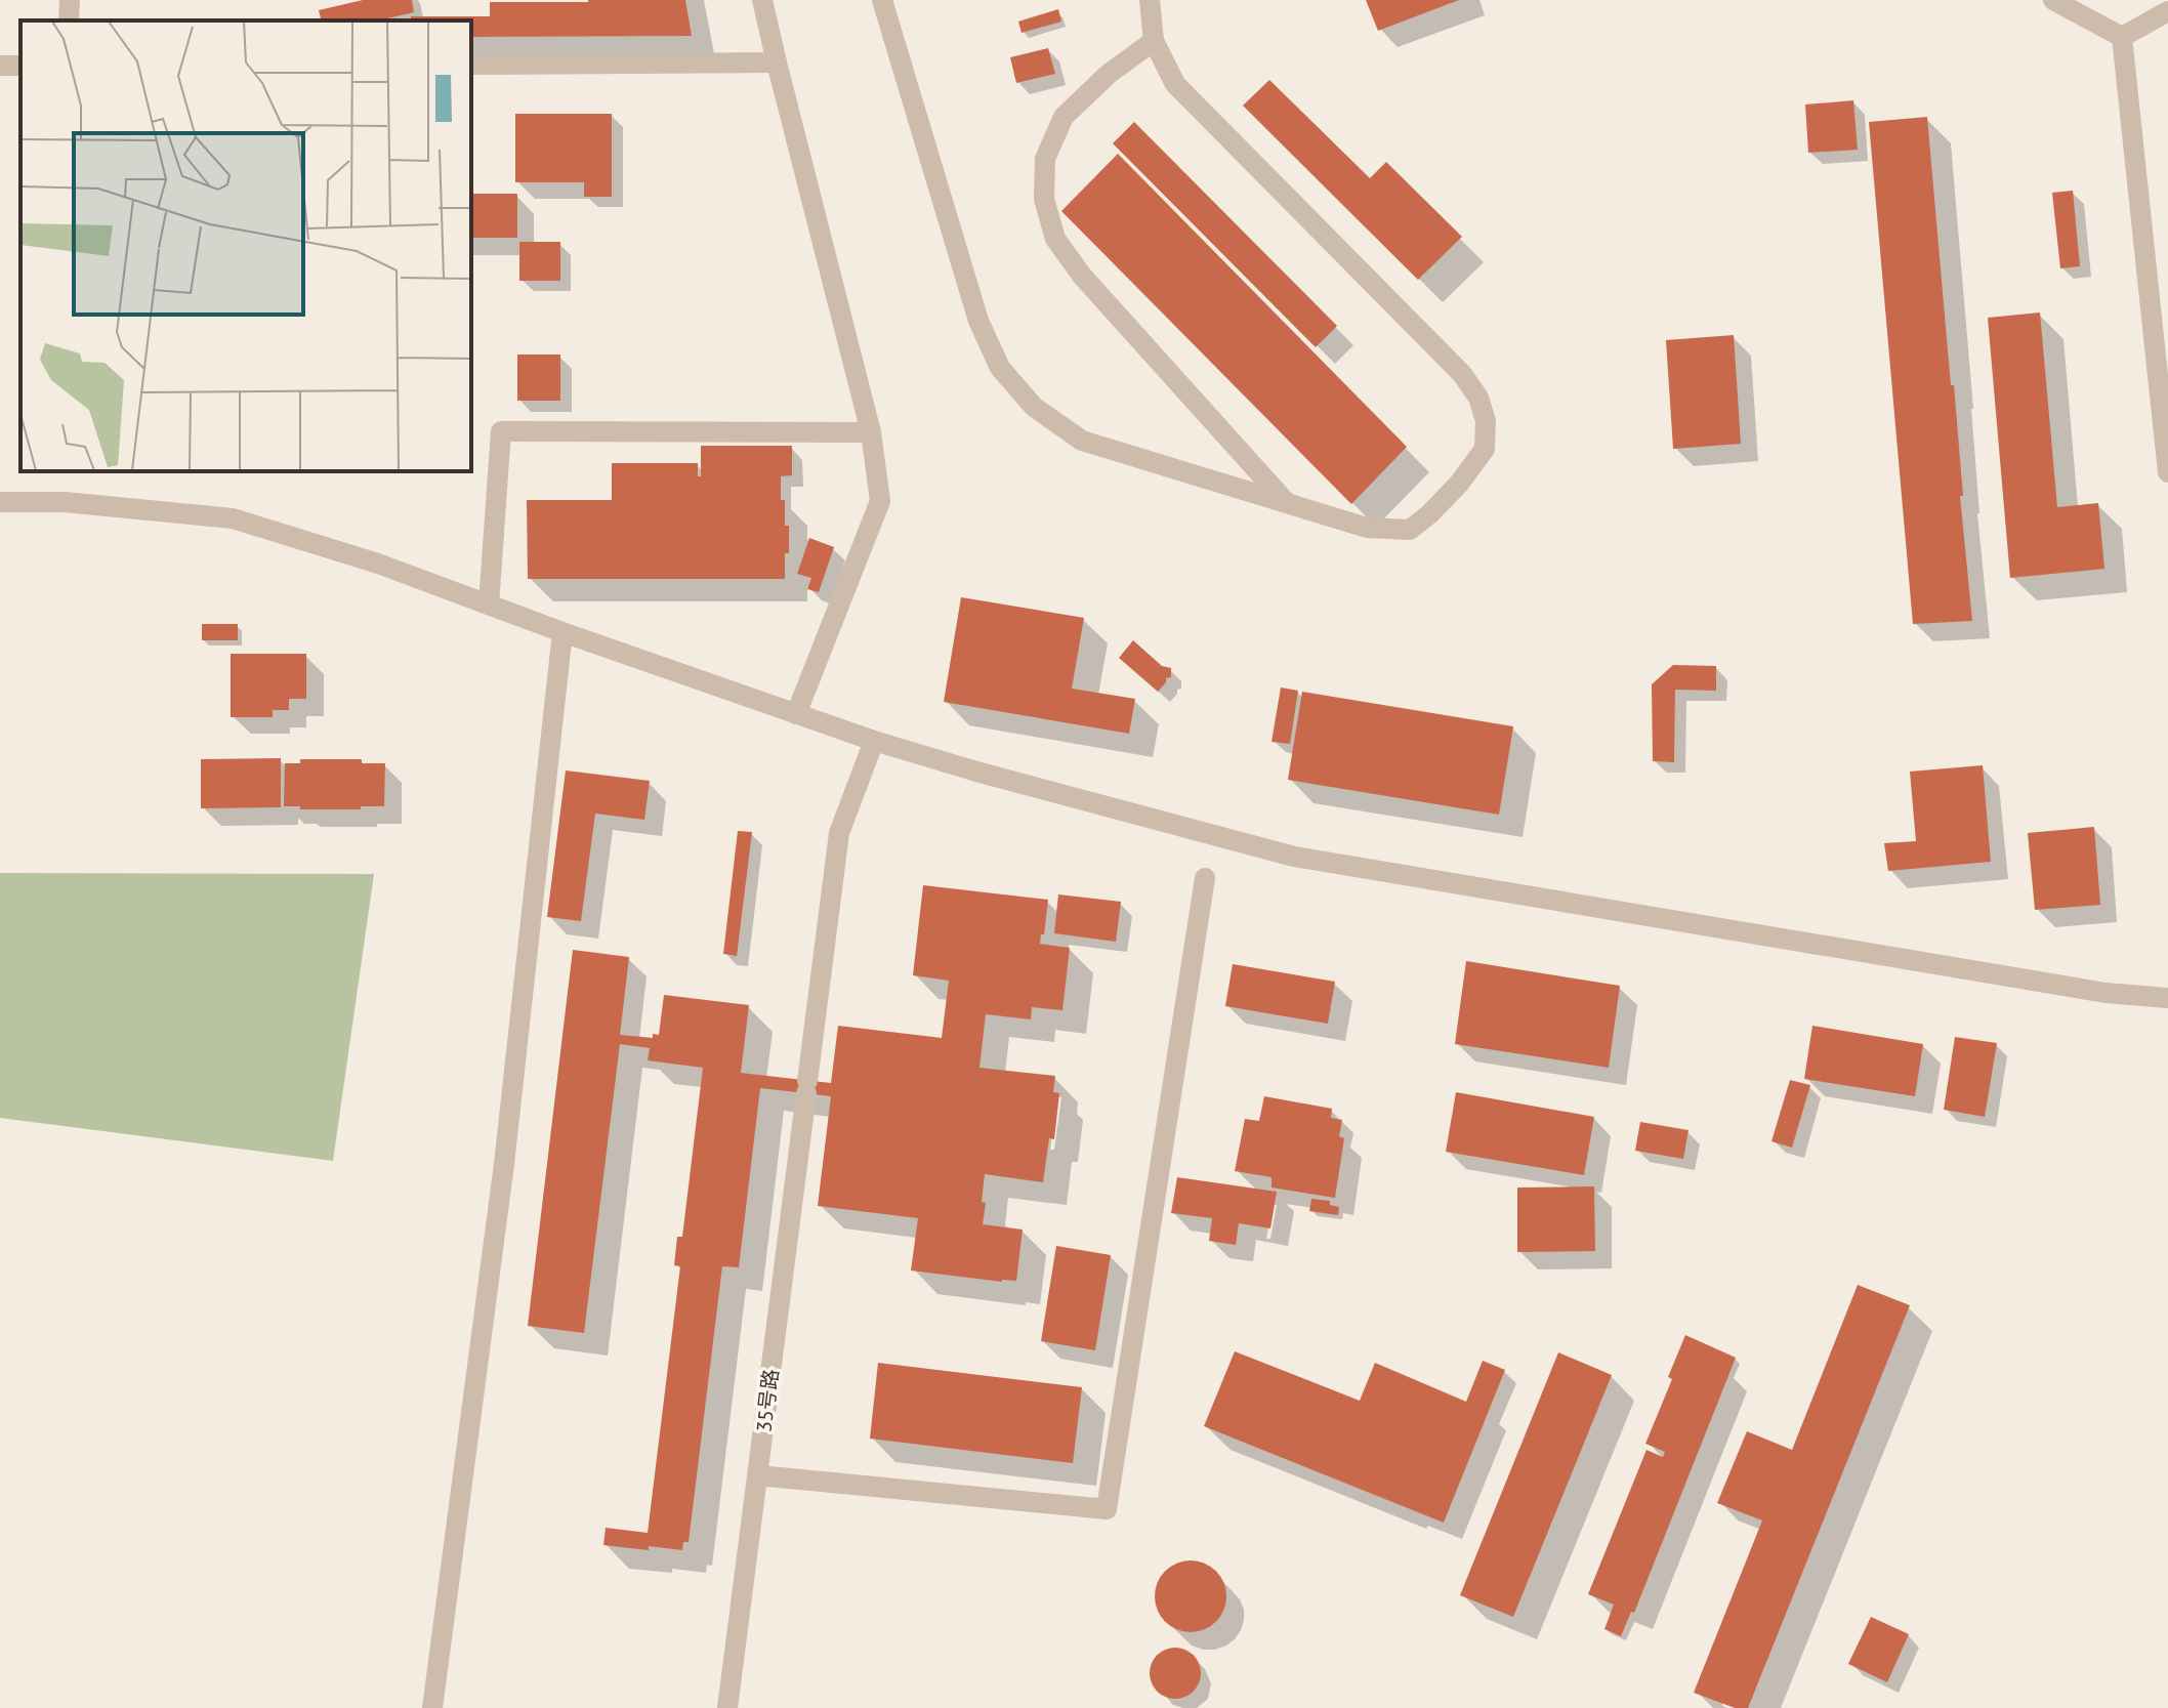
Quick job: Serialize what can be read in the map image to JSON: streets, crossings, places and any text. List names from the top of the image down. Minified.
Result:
{"streets":{"street":["35号路"]}}
